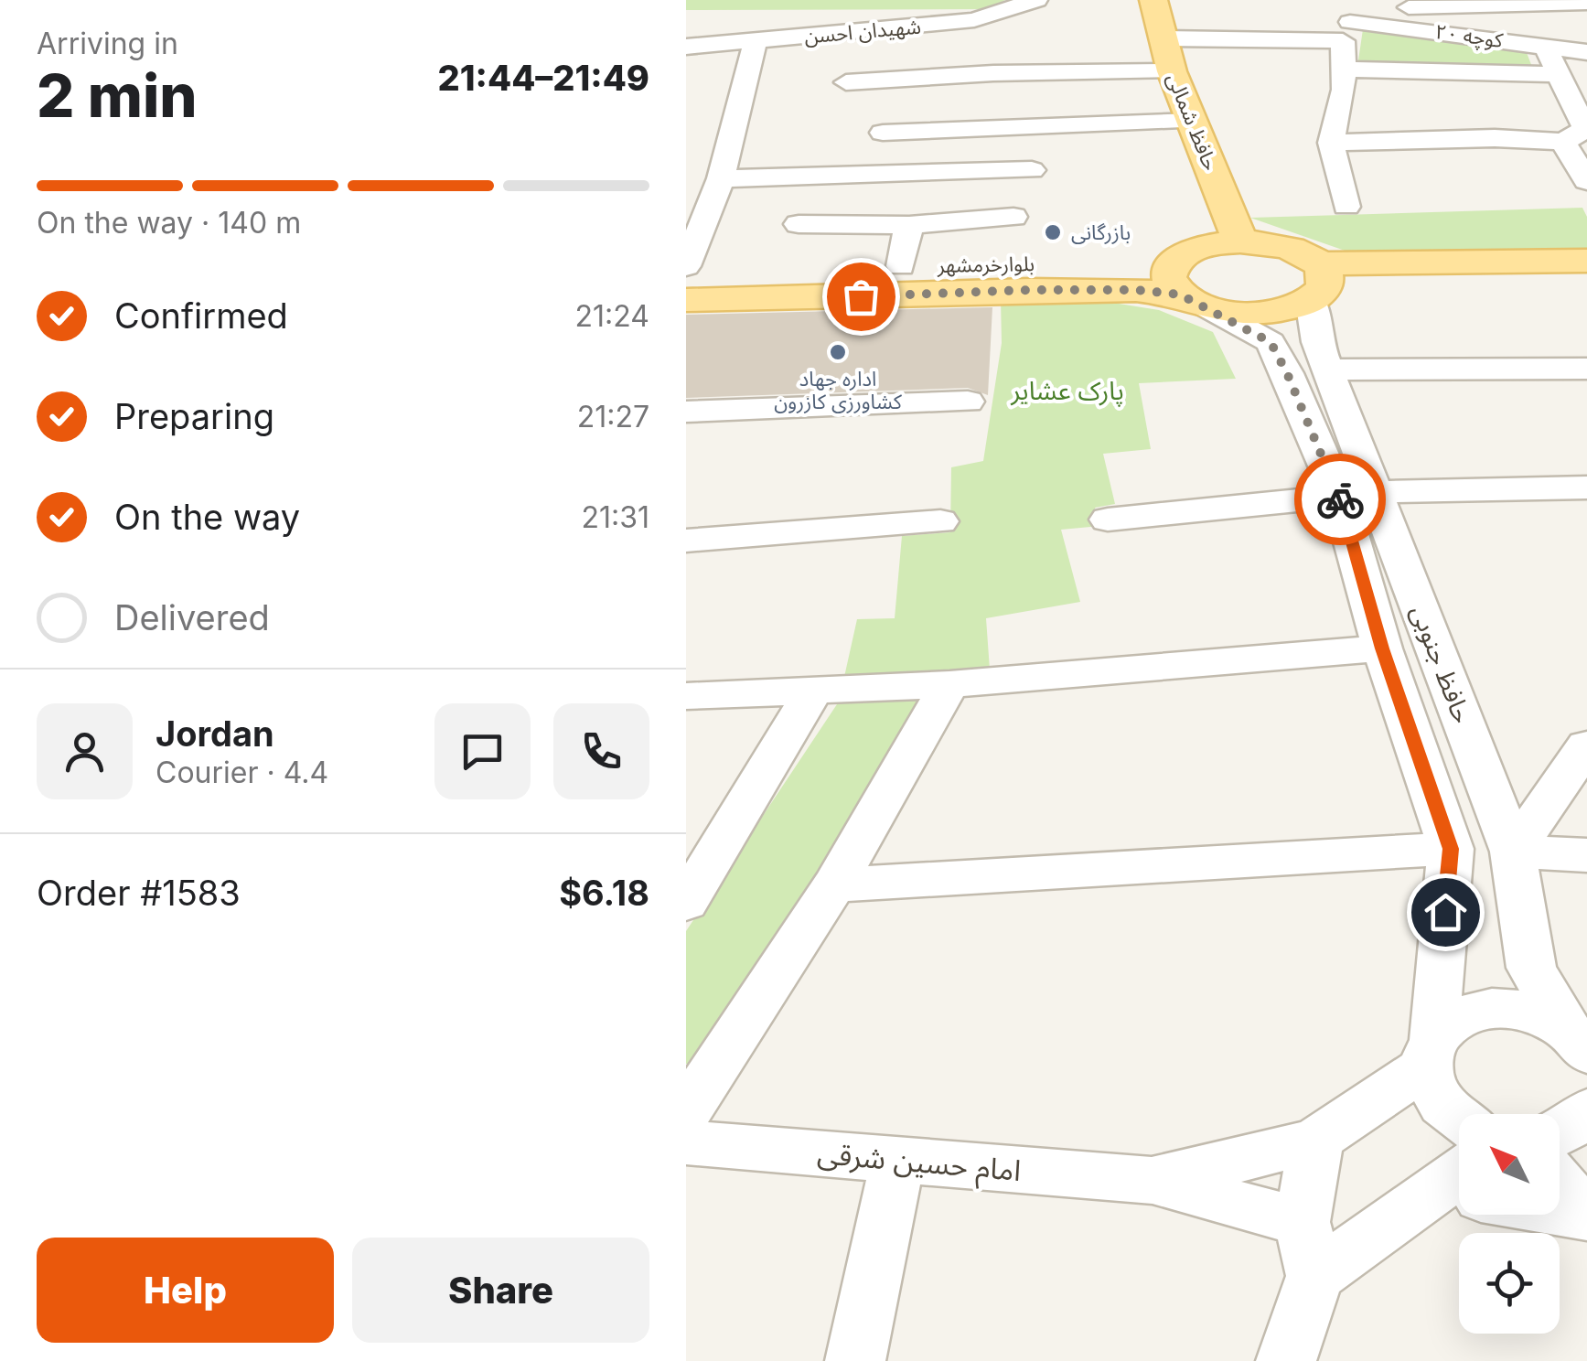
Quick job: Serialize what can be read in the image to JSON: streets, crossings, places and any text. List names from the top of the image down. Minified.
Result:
{"streets":{"main road":["حافظ شمالی","بلوارخرمشهر"],"street":["شهیدان احسن","کوچه ۲۰","حافظ جنوبی","امام حسین شرقی"]},"crossings":[["کوچه ۲۰","حافظ شمالی"],["بلوارخرمشهر","حافظ جنوبی"]],"parks":["پارک عشایر"],"places":["بازرگانی","اداره جهاد کشاورزی کازرون"],"north":"top left","page":{"heading":["2 min","Arriving in","21:44–21:49"],"panel":["Jordan","Courier · 4.4","Order #1583","$6.18"],"bar":"On the way · 140 m","list":[["Confirmed","21:24"],["Preparing","21:27"],["On the way","21:31"],"Delivered"],"buttons":["Help","Share"]}}
